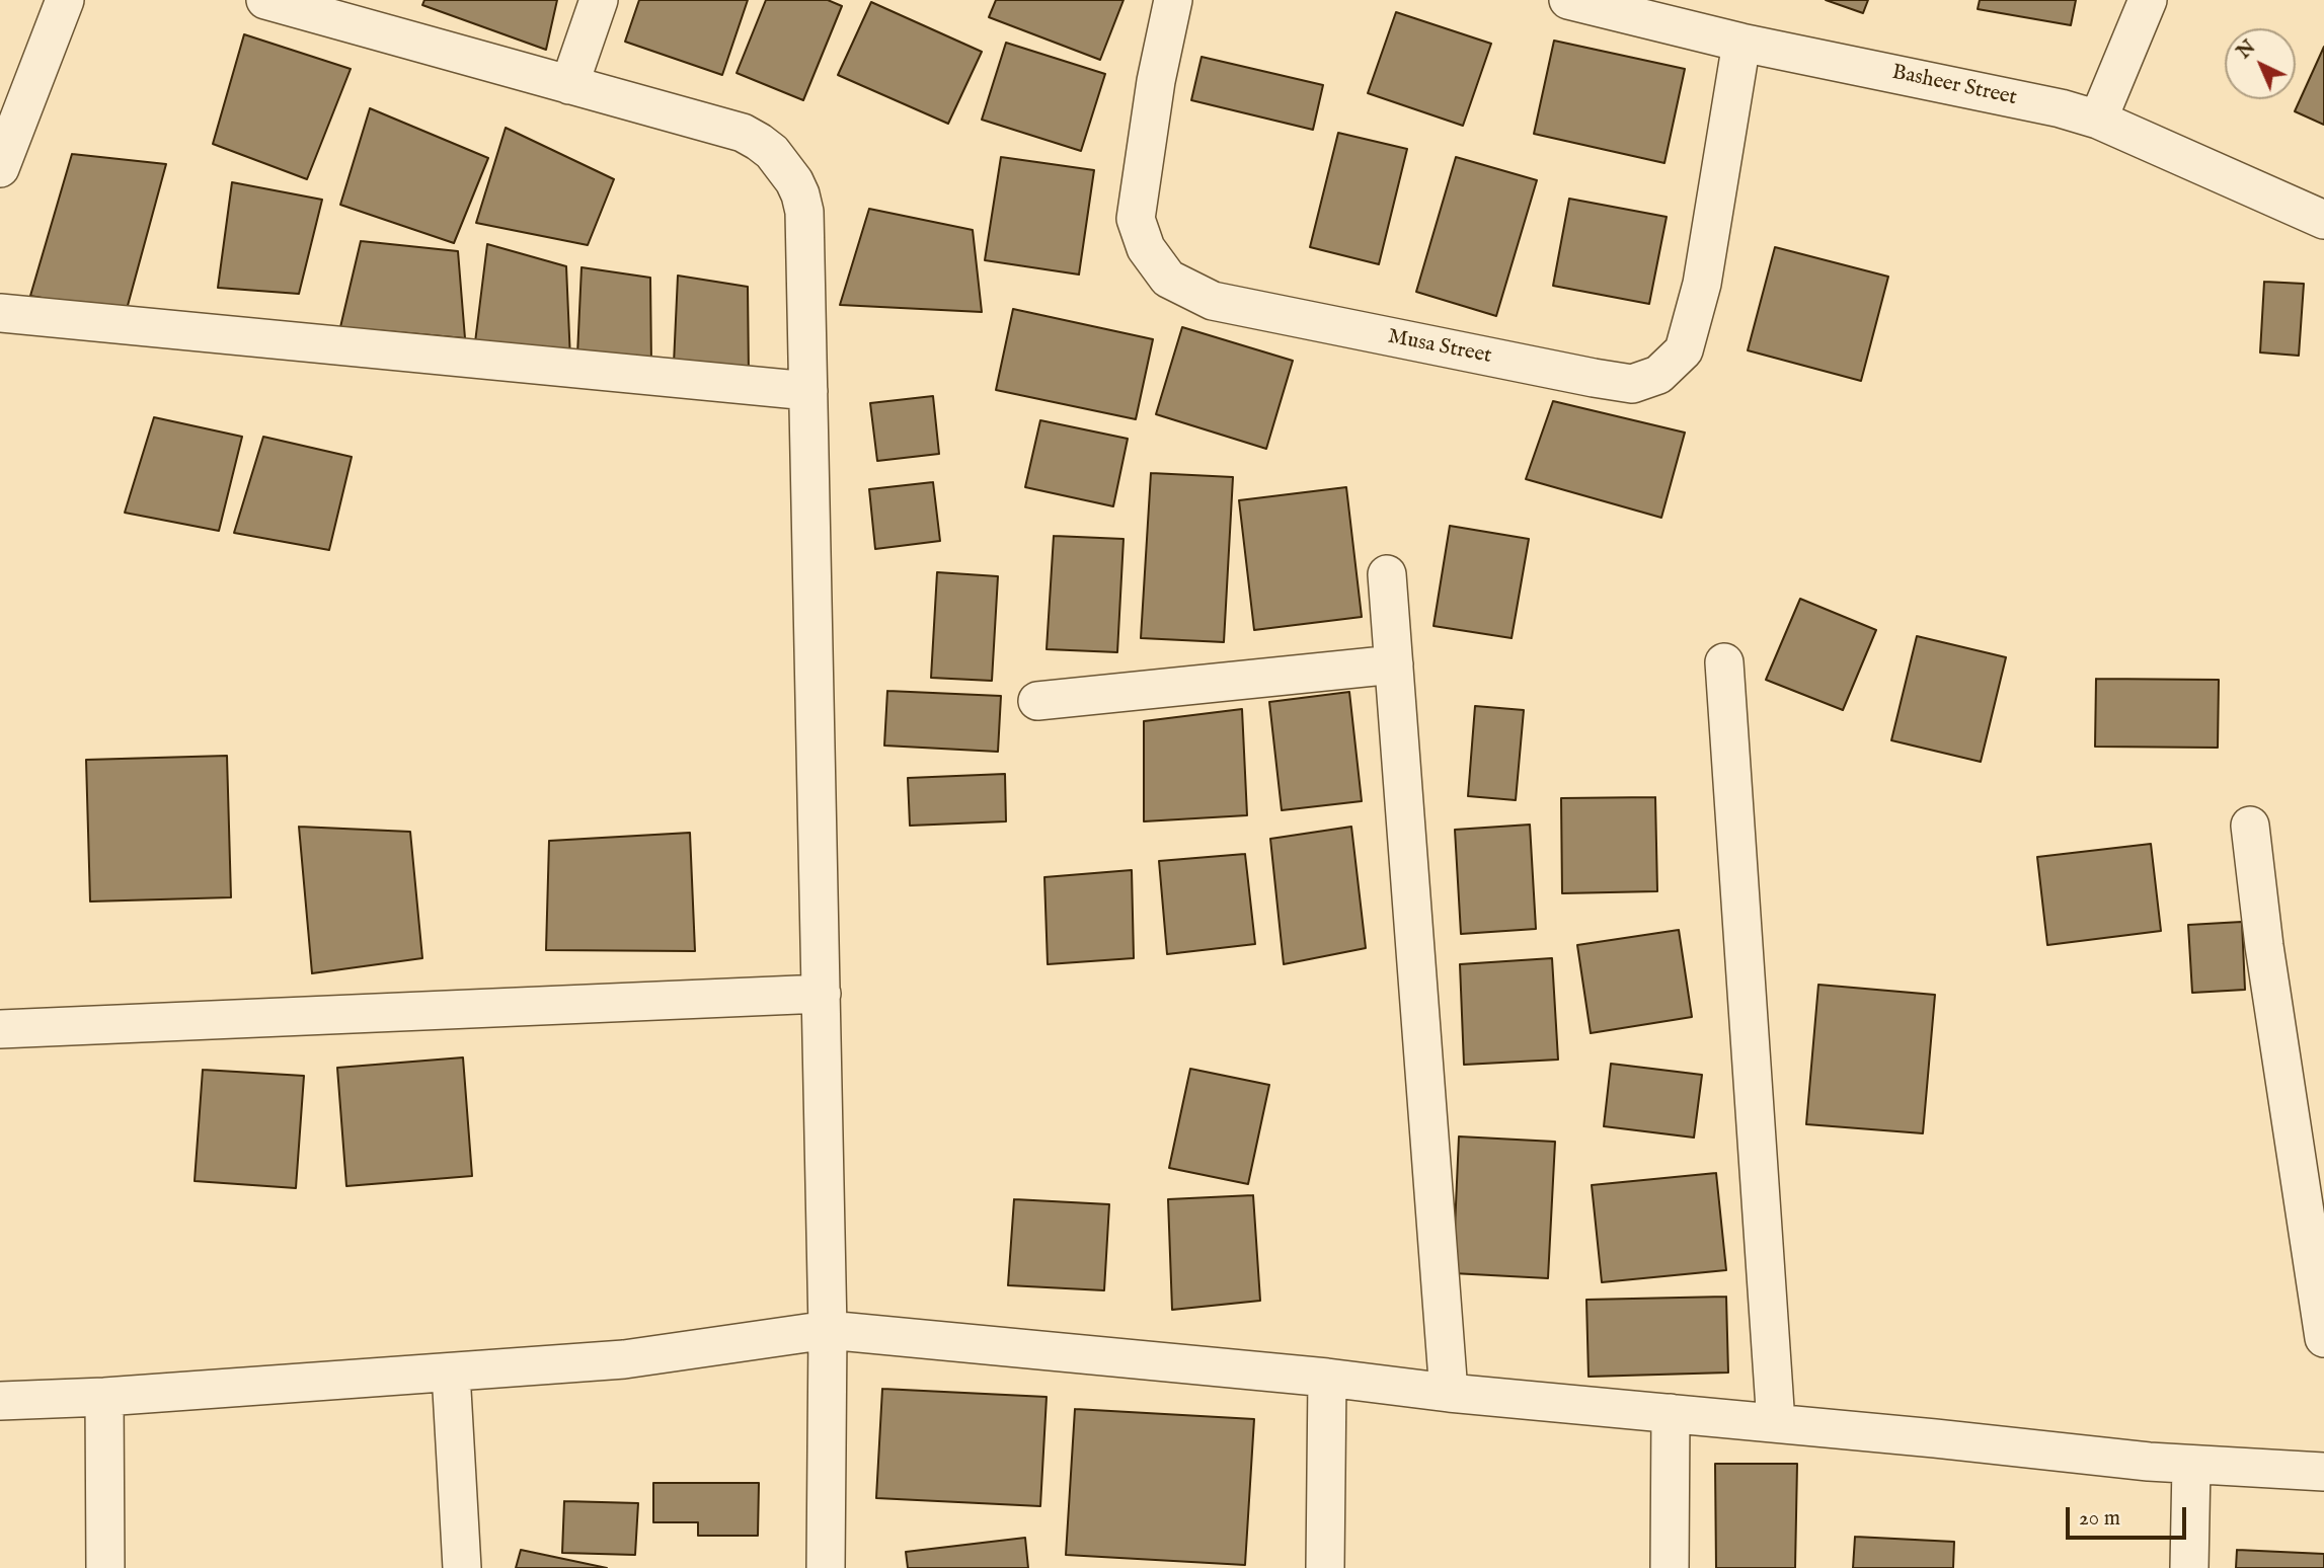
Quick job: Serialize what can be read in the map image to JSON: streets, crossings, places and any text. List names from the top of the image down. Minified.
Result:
{"streets":{"street":["Basheer Street","Musa Street"]},"crossings":[["Basheer Street","Musa Street"]],"scale_bar":"20 m","north":"top left"}
